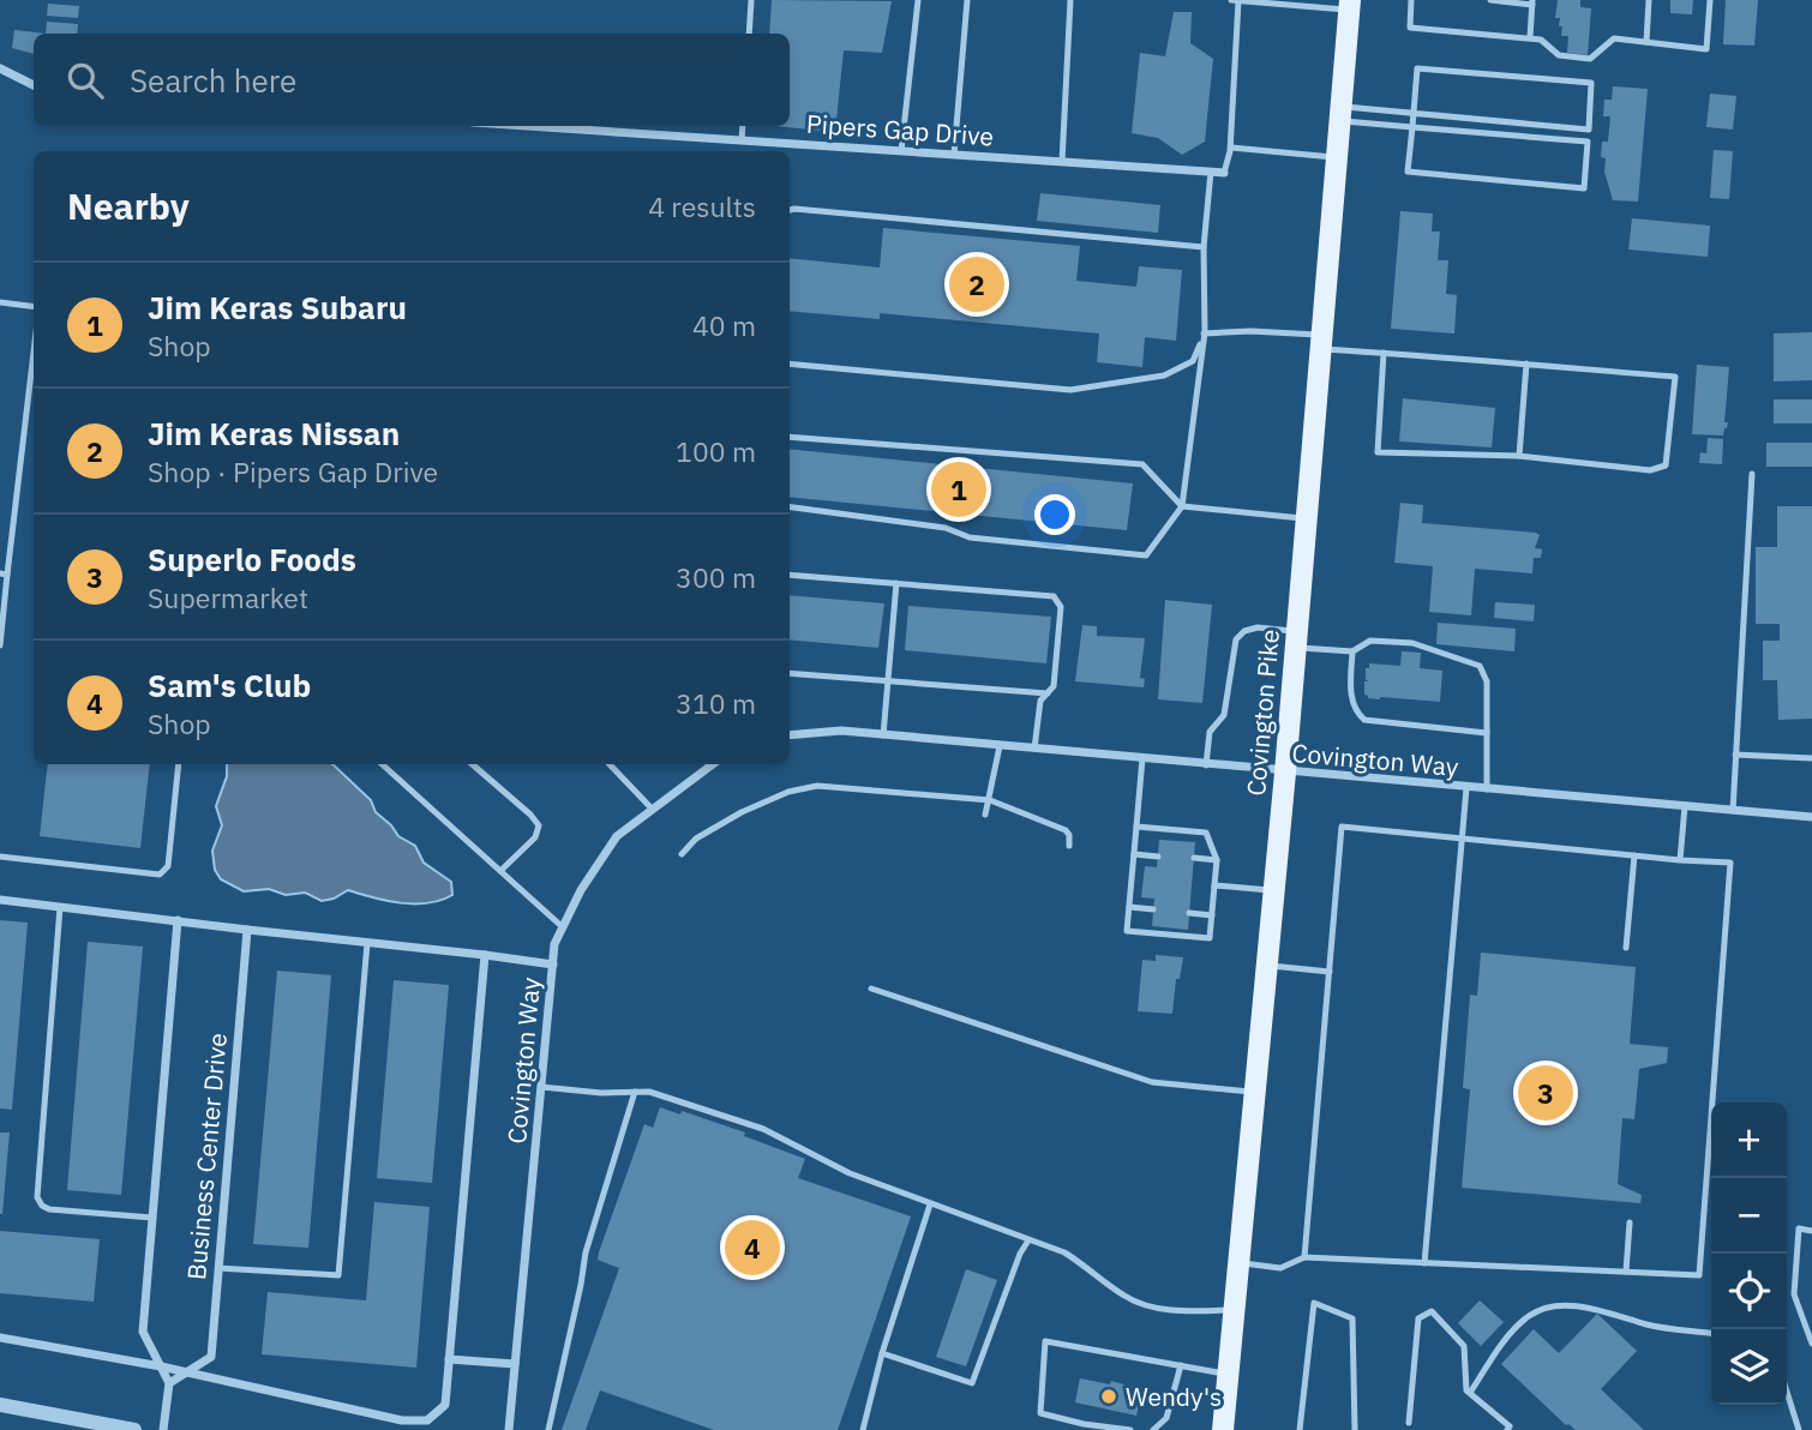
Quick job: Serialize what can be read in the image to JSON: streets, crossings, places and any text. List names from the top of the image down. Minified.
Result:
{"streets":{"main road":["Covington Pike"],"street":["Pipers Gap Drive","Covington Way","Business Center Drive"]},"crossings":[["Covington Pike","Covington Way"]],"places":["Wendy's"],"page":{"search":"Search here","heading":["Nearby","4 results"],"pins":["2","1","3","4"],"list":[{"mark":"1","name":"Jim Keras Subaru","note":"Shop","value":"40 m"},{"mark":"2","name":"Jim Keras Nissan","note":"Shop · Pipers Gap Drive","value":"100 m"},{"mark":"3","name":"Superlo Foods","note":"Supermarket","value":"300 m"},{"mark":"4","name":"Sam's Club","note":"Shop","value":"310 m"}],"map_buttons":["+","−"]}}
